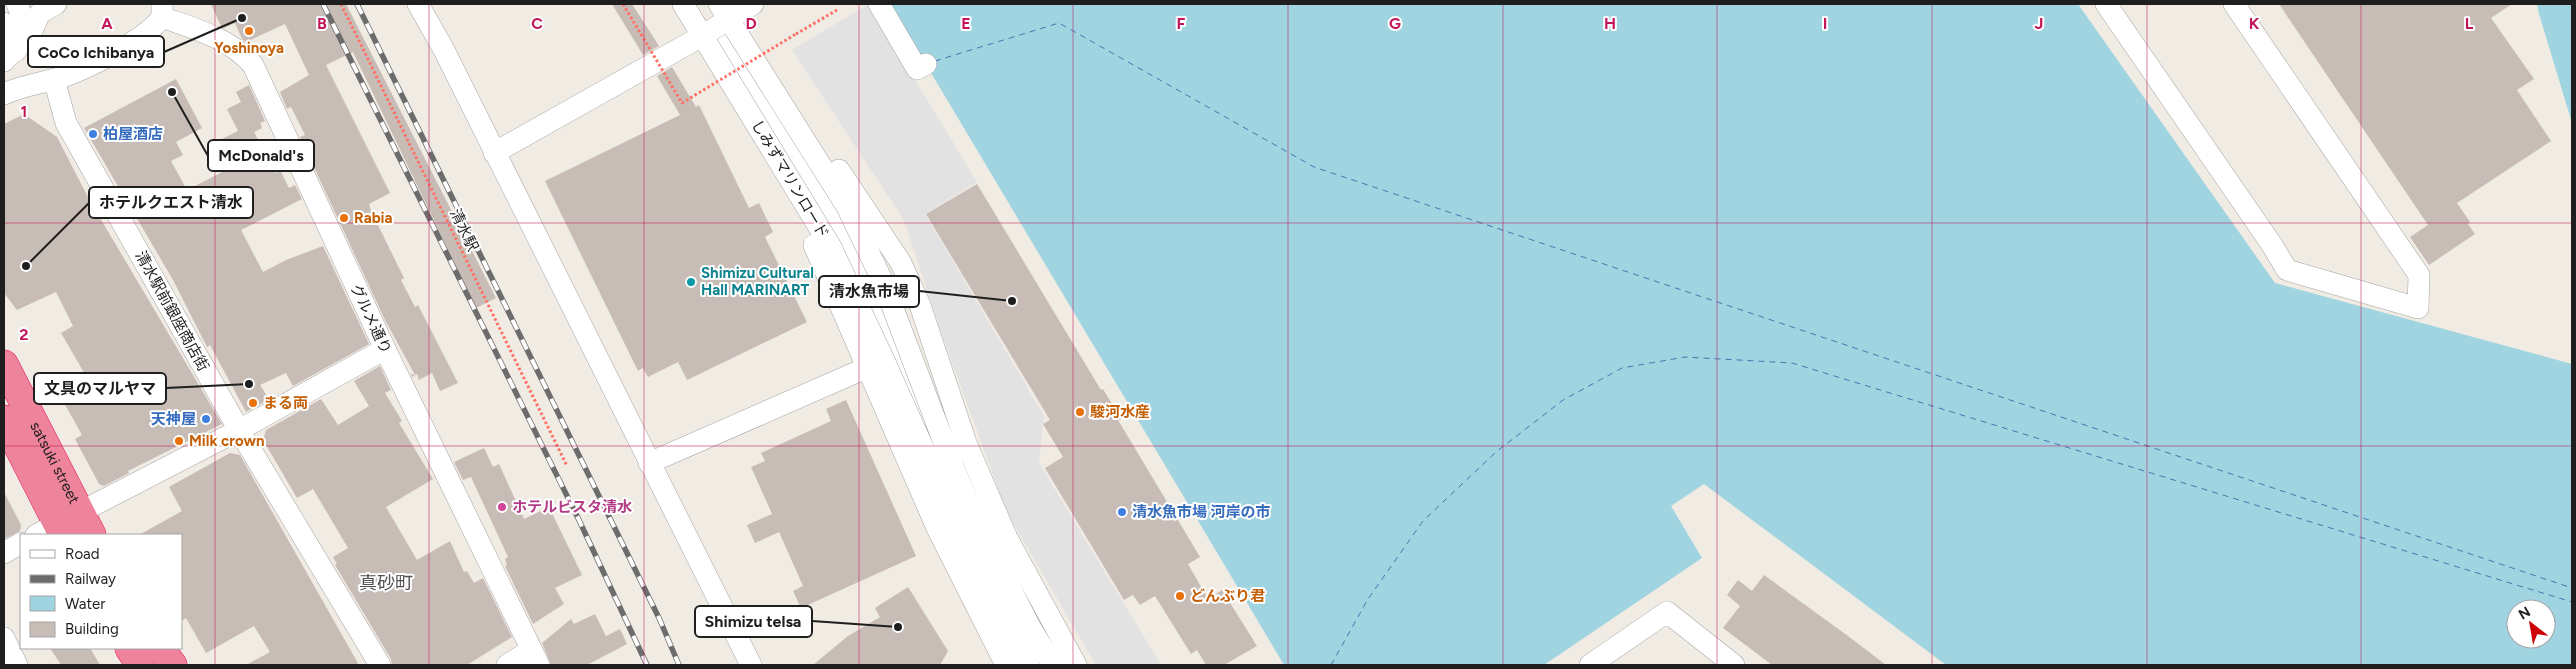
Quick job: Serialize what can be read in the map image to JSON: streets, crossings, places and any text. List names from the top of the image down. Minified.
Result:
{"streets":{"highway":["satsuki street"],"street":["しみずマリンロード","清水駅前銀座商店街","グルメ通り"],"path":["清水駅"]},"districts":["真砂町"],"places":["CoCo Ichibanya","Yoshinoya","McDonald's","柏屋酒店","Rabia","ホテルクエスト清水","Shimizu Cultural Hall MARINART","清水魚市場","文具のマルヤマ","まる両","駿河水産","天神屋","Milk crown","ホテルビスタ清水","清水魚市場 河岸の市","どんぶり君","Shimizu telsa"],"legend":["Road","Railway","Water","Building"],"north":"top left","grid":{"columns":["A","B","C","D","E","F","G","H","I","J","K","L"],"rows":["1","2"]}}
